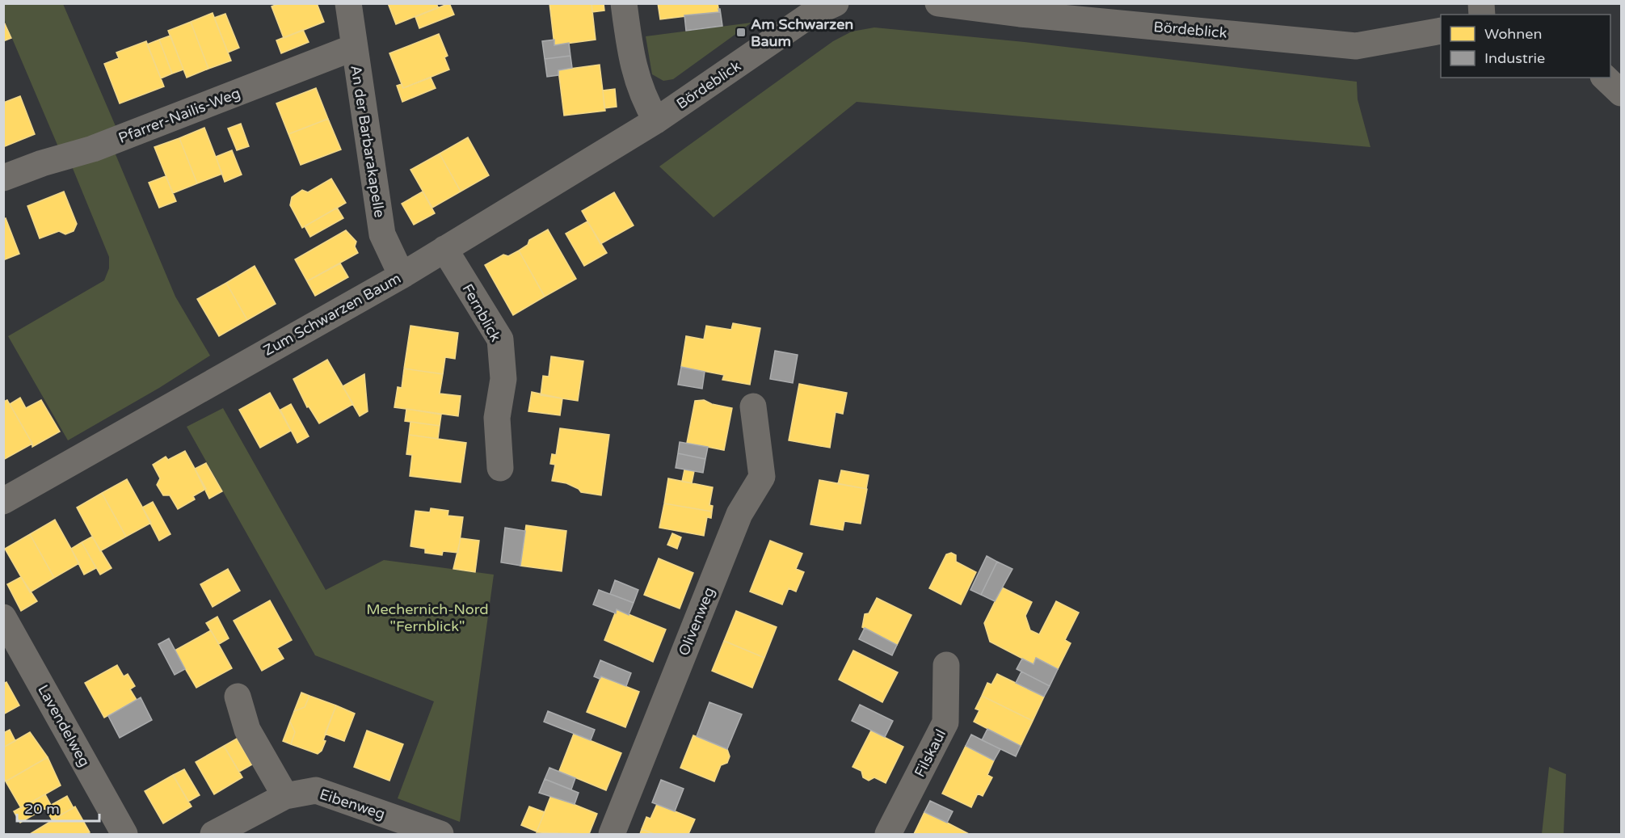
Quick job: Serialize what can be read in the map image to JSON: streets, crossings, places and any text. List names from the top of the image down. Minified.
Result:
{"streets":{"street":["Bördeblick","Pfarrer-Nailis-Weg","An der Barbarakapelle","Fernblick","Zum Schwarzen Baum","Olivenweg","Lavendelweg","Filskaul","Eibenweg"]},"crossings":[["Bördeblick","Zum Schwarzen Baum"],["Pfarrer-Nailis-Weg","An der Barbarakapelle"],["An der Barbarakapelle","Zum Schwarzen Baum"],["Fernblick","Zum Schwarzen Baum"]],"parks":["Mechernich-Nord \"Fernblick\""],"places":{"transit":["Am Schwarzen Baum"]},"legend":["Wohnen","Industrie"],"scale_bar":"20 m"}
